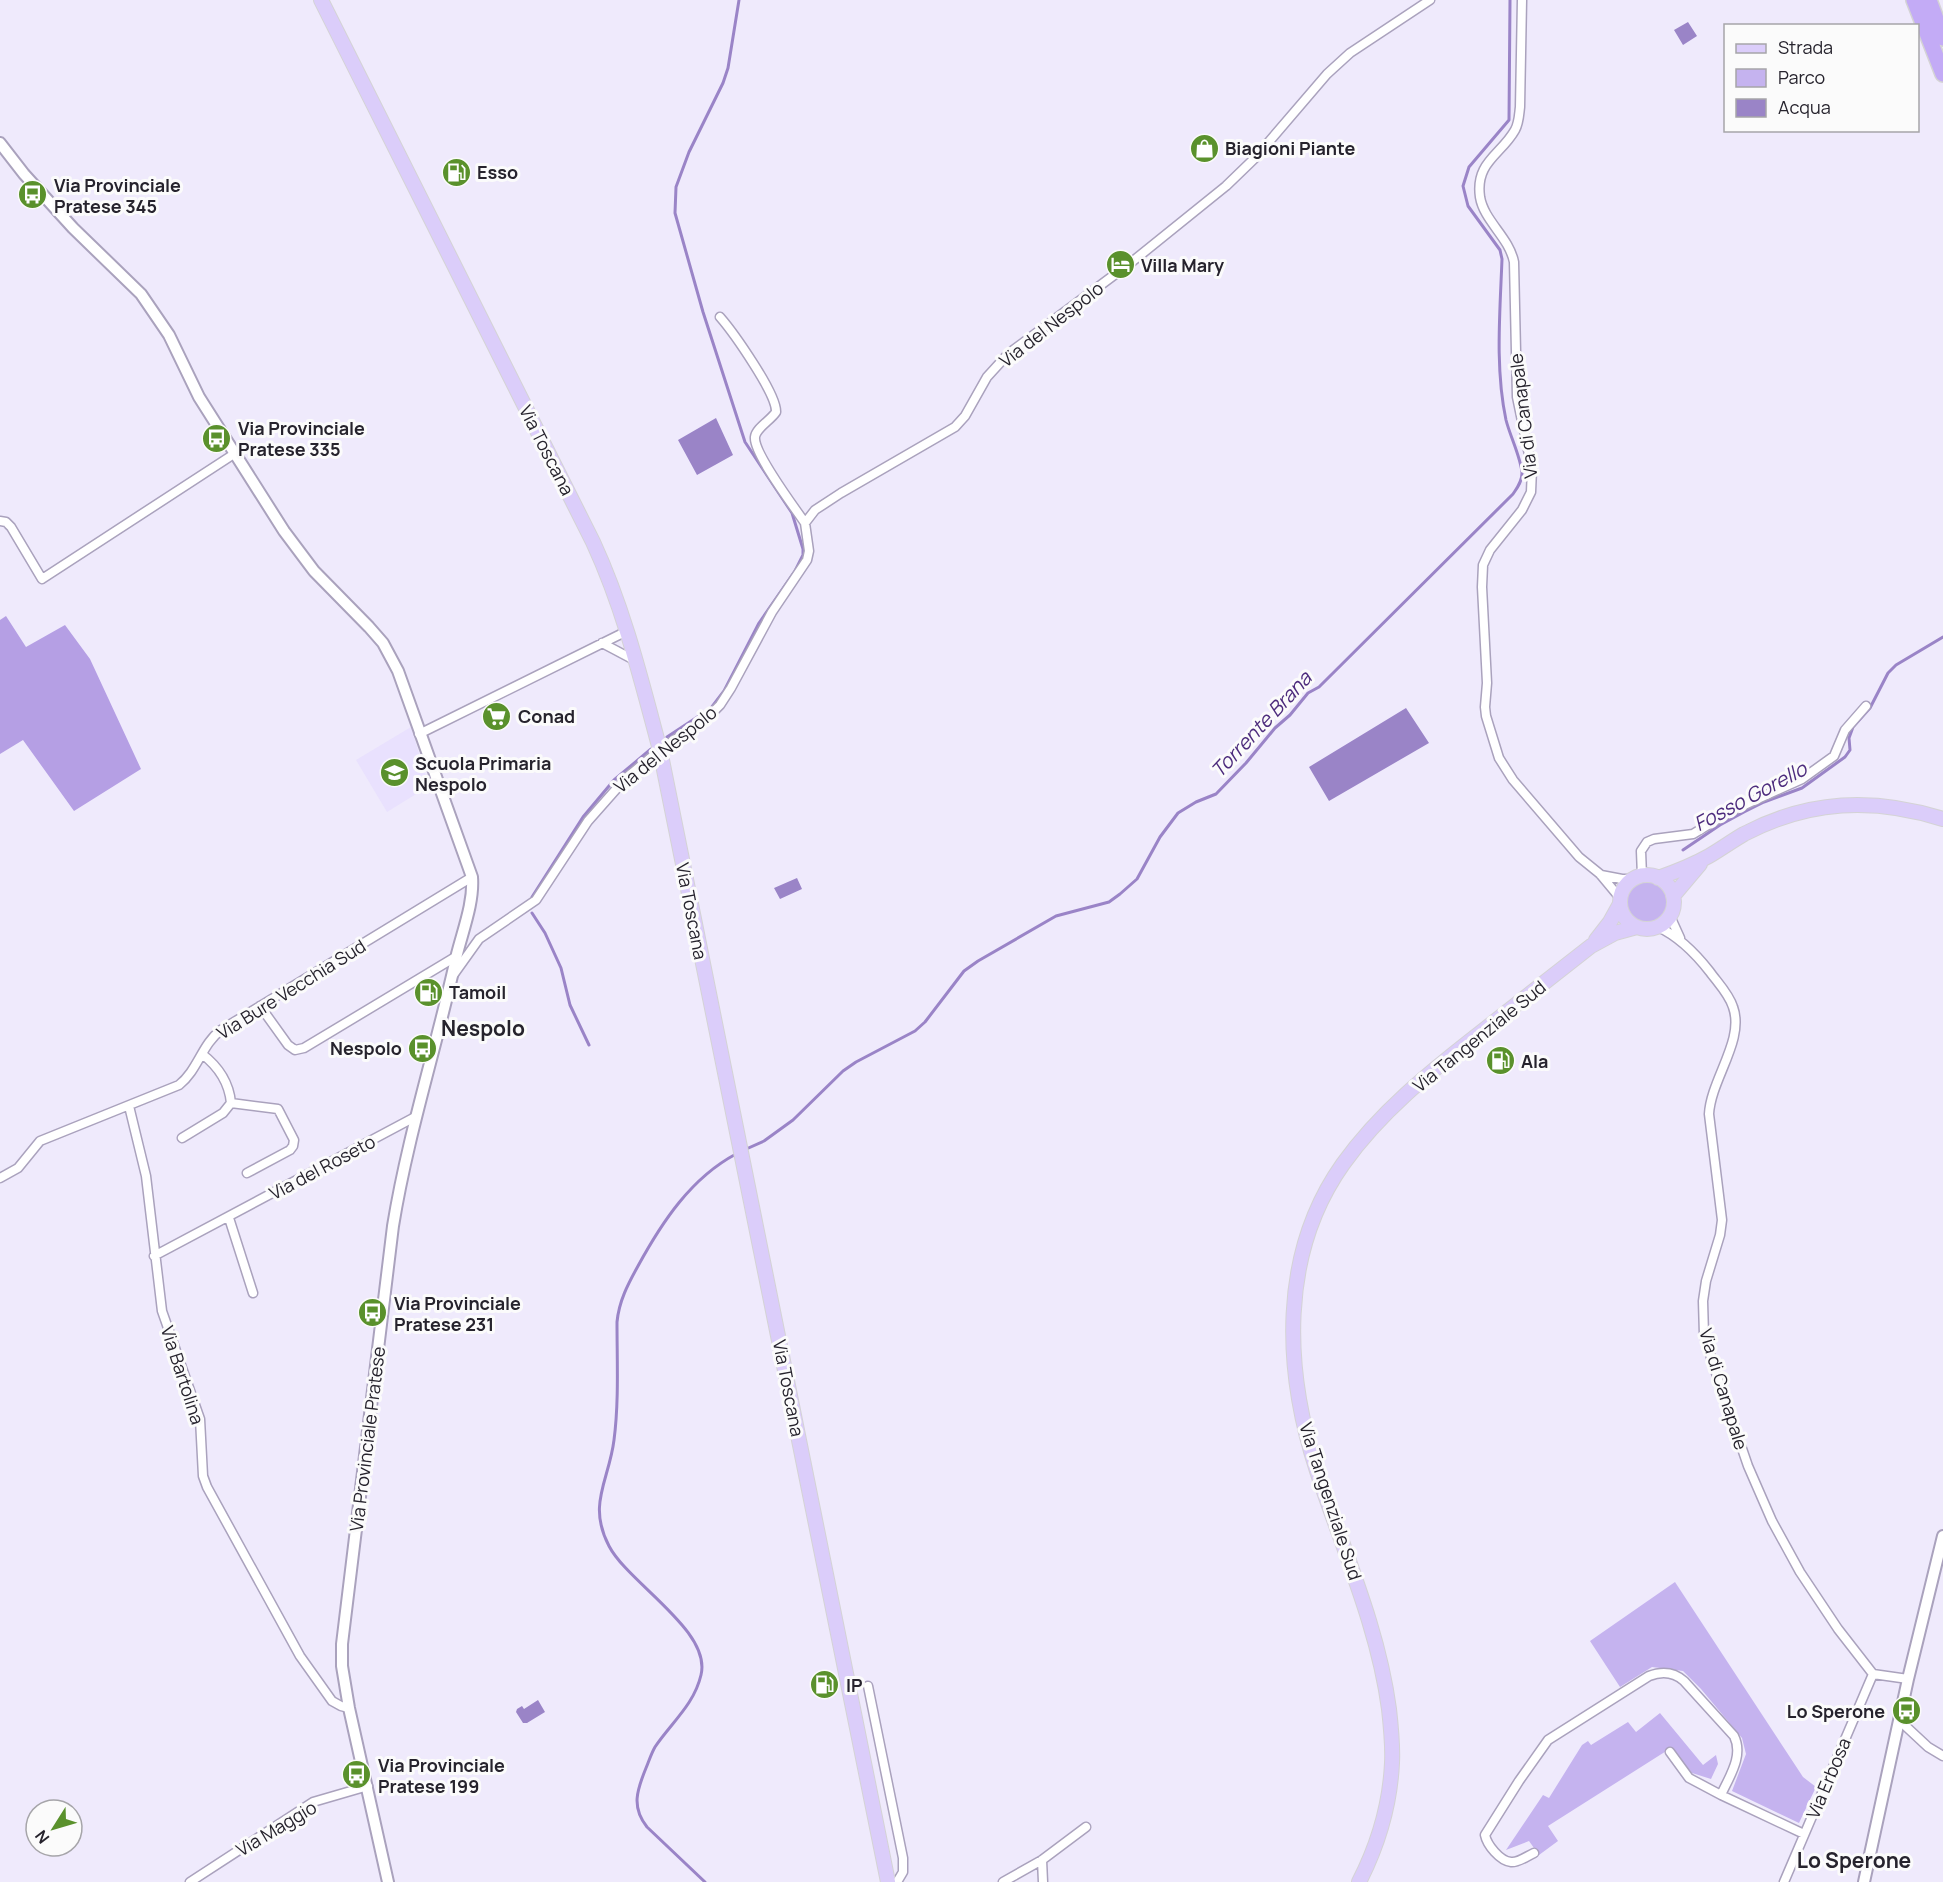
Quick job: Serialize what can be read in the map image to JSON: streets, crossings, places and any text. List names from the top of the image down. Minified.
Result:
{"streets":{"main road":["Via Toscana","Via Tangenziale Sud"],"street":["Via del Nespolo","Via di Canapale","Via Bure Vecchia Sud","Via del Roseto","Via Bartolina","Via Provinciale Pratese","Via Erbosa","Via Maggio"]},"crossings":[["Via del Nespolo","Via Toscana"],["Via del Nespolo","Via Provinciale Pratese"],["Via di Canapale","Via Tangenziale Sud"],["Via di Canapale","Via Erbosa"],["Via Bure Vecchia Sud","Via Bartolina"],["Via Bure Vecchia Sud","Via Provinciale Pratese"],["Via del Roseto","Via Bartolina"],["Via del Roseto","Via Provinciale Pratese"],["Via Bartolina","Via Provinciale Pratese"],["Via Provinciale Pratese","Via Maggio"]],"districts":["Nespolo","Lo Sperone"],"water":["Torrente Brana","Fosso Gorello"],"places":{"shop":["Biagioni Piante"],"fuel station":["Esso","Tamoil","Ala","IP"],"bus stop":["Via Provinciale Pratese 345","Via Provinciale Pratese 335","Nespolo","Via Provinciale Pratese 231","Lo Sperone","Via Provinciale Pratese 199"],"hotel":["Villa Mary"],"supermarket":["Conad"],"school or university":["Scuola Primaria Nespolo"]},"legend":["Strada","Parco","Acqua"],"north":"bottom left"}
